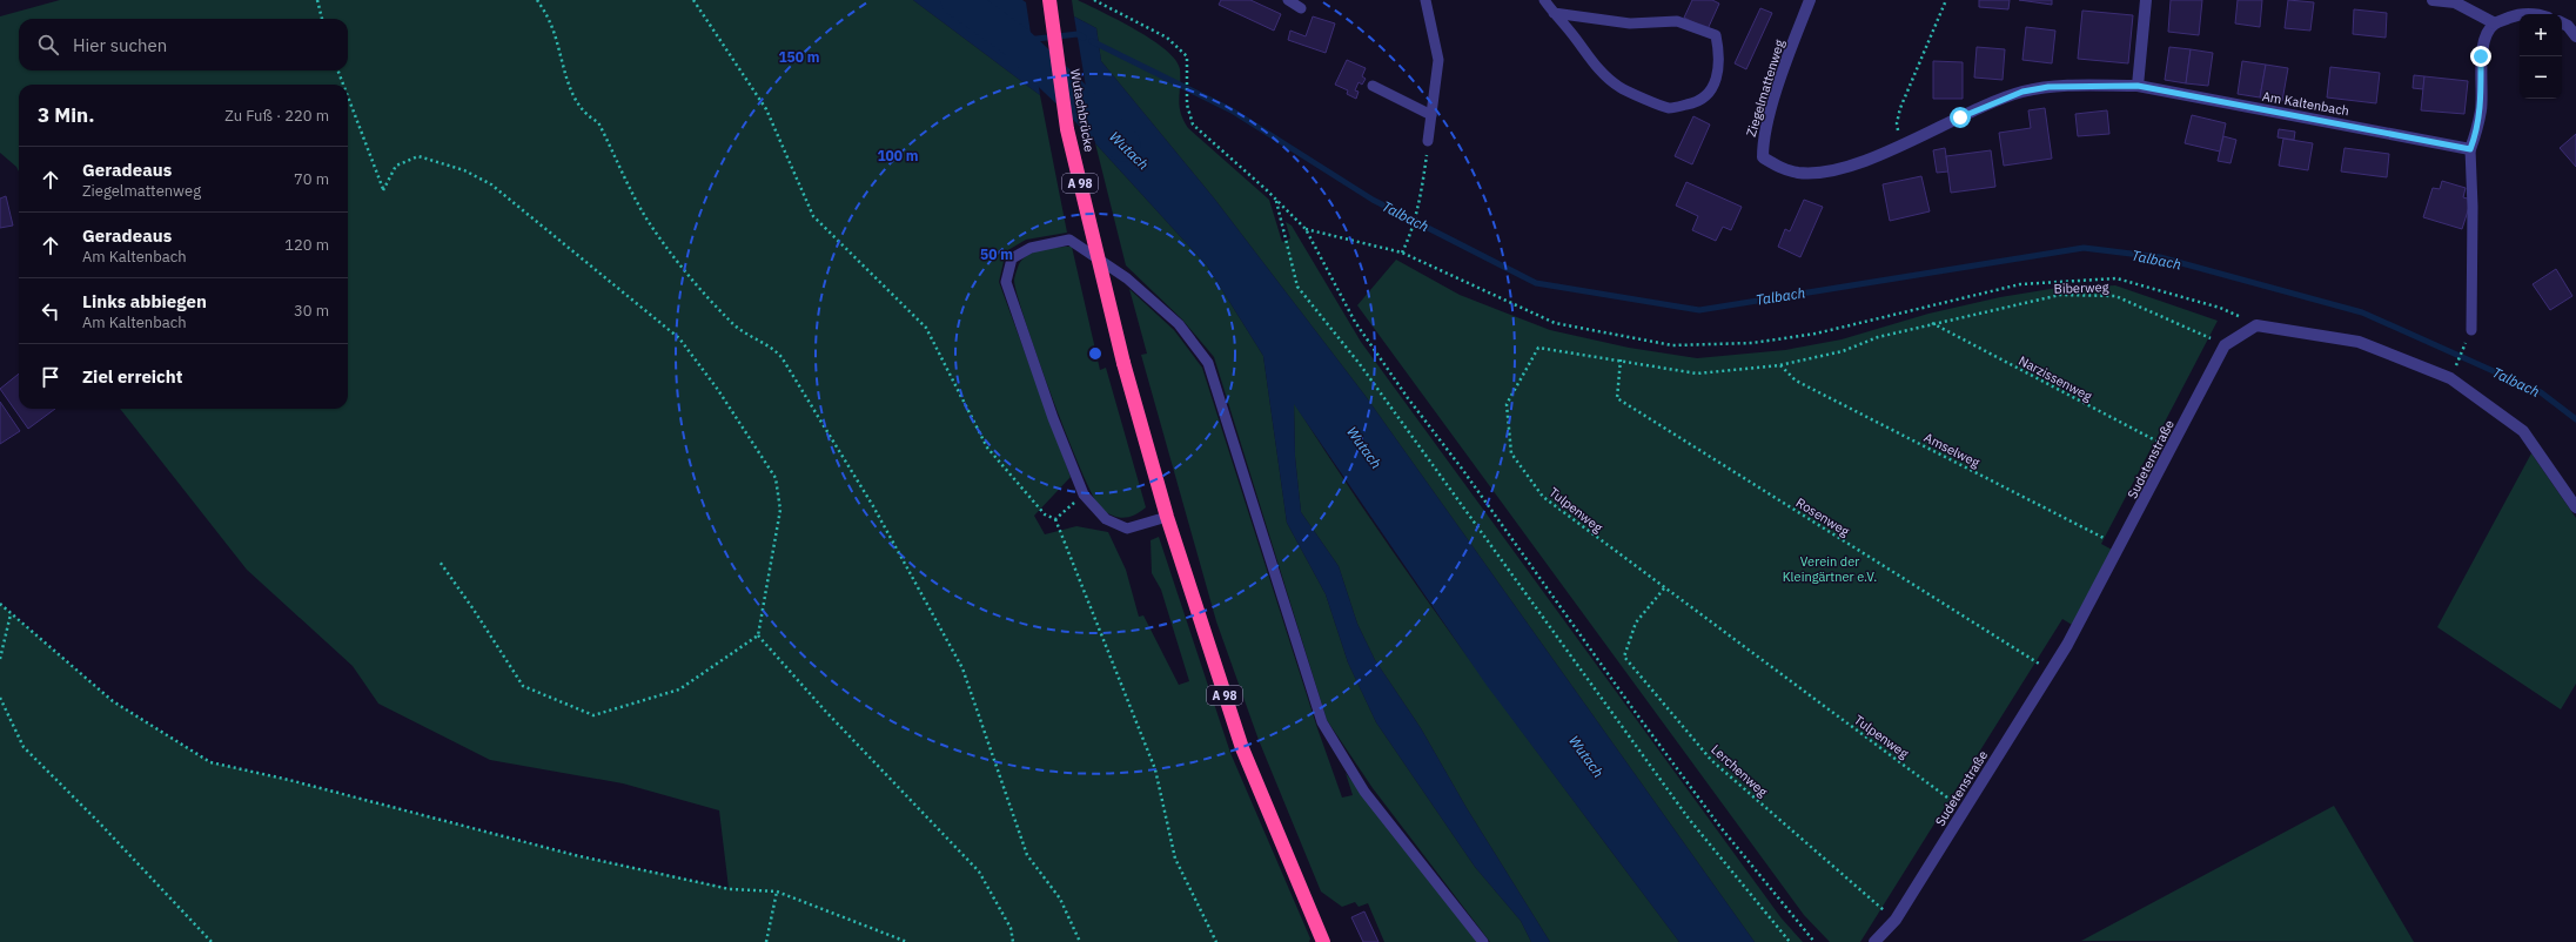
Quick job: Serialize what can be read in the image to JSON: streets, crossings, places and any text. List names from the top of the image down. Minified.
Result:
{"streets":{"highway":["Wutachbrücke","A 98"],"street":["Ziegelmattenweg","Am Kaltenbach","Sudetenstraße"],"path":["Biberweg","Narzissenweg","Amselweg","Tulpenweg","Rosenweg","Lerchenweg"]},"crossings":[["Ziegelmattenweg","Am Kaltenbach"],["Wutachbrücke","A 98"],["Biberweg","Narzissenweg"],["Biberweg","Sudetenstraße"],["Biberweg","Tulpenweg"],["Narzissenweg","Sudetenstraße"],["Narzissenweg","Tulpenweg"],["Amselweg","Sudetenstraße"],["Amselweg","Tulpenweg"],["Sudetenstraße","Tulpenweg"],["Sudetenstraße","Rosenweg"],["Sudetenstraße","Lerchenweg"],["Tulpenweg","Rosenweg"],["Tulpenweg","Lerchenweg"]],"water":["Wutach","Talbach"],"parks":["Verein der Kleingärtner e.V."],"page":{"map_buttons":["+","−"],"search":"Hier suchen","heading":["3 Min.","Zu Fuß · 220 m"],"list":[["Geradeaus","Ziegelmattenweg","70 m"],["Geradeaus","Am Kaltenbach","120 m"],["Links abbiegen","Am Kaltenbach","30 m"],"Ziel erreicht"]},"rings":["150 m","100 m","50 m"]}
